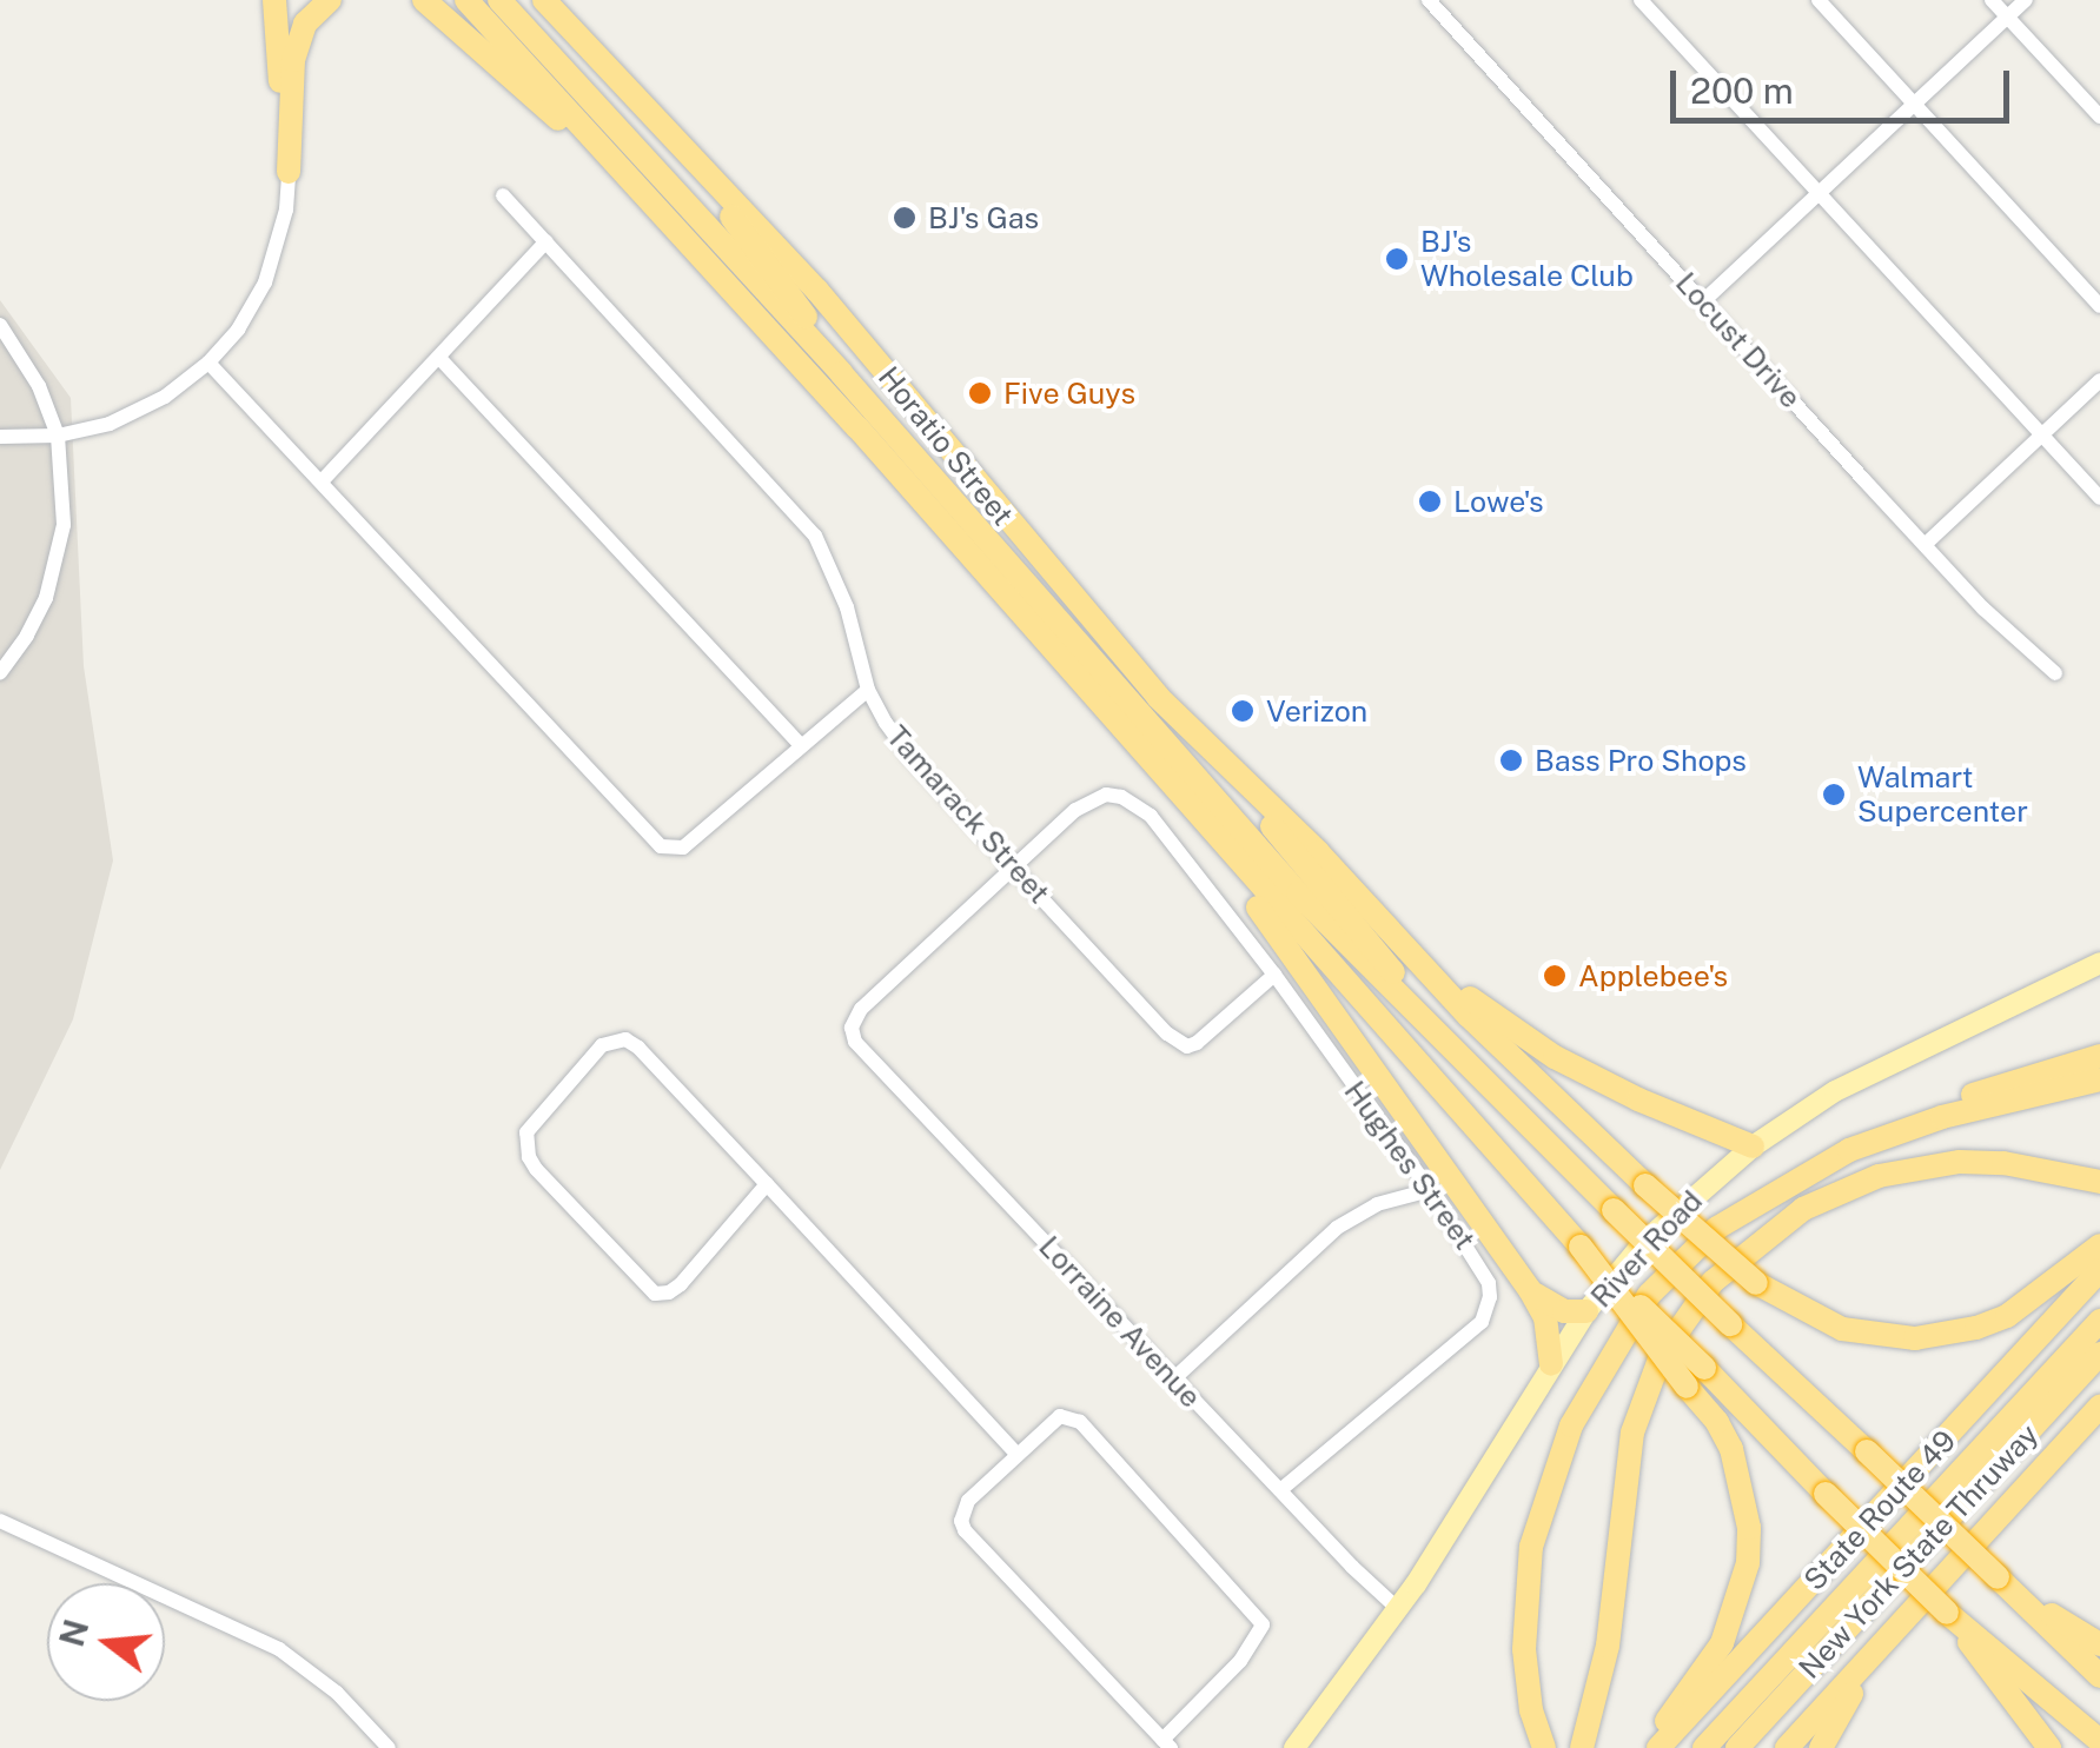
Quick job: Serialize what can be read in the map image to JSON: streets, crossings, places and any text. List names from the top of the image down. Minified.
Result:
{"streets":{"highway":["Horatio Street","State Route 49","New York State Thruway"],"main road":["River Road"],"street":["Locust Drive","Tamarack Street","Hughes Street","Lorraine Avenue"]},"crossings":[["Tamarack Street","Hughes Street"],["Hughes Street","Lorraine Avenue"],["River Road","Lorraine Avenue"]],"places":["BJ's Gas","BJ's Wholesale Club","Five Guys","Lowe's","Verizon","Bass Pro Shops","Walmart Supercenter","Applebee's"],"scale_bar":"200 m","north":"left"}
